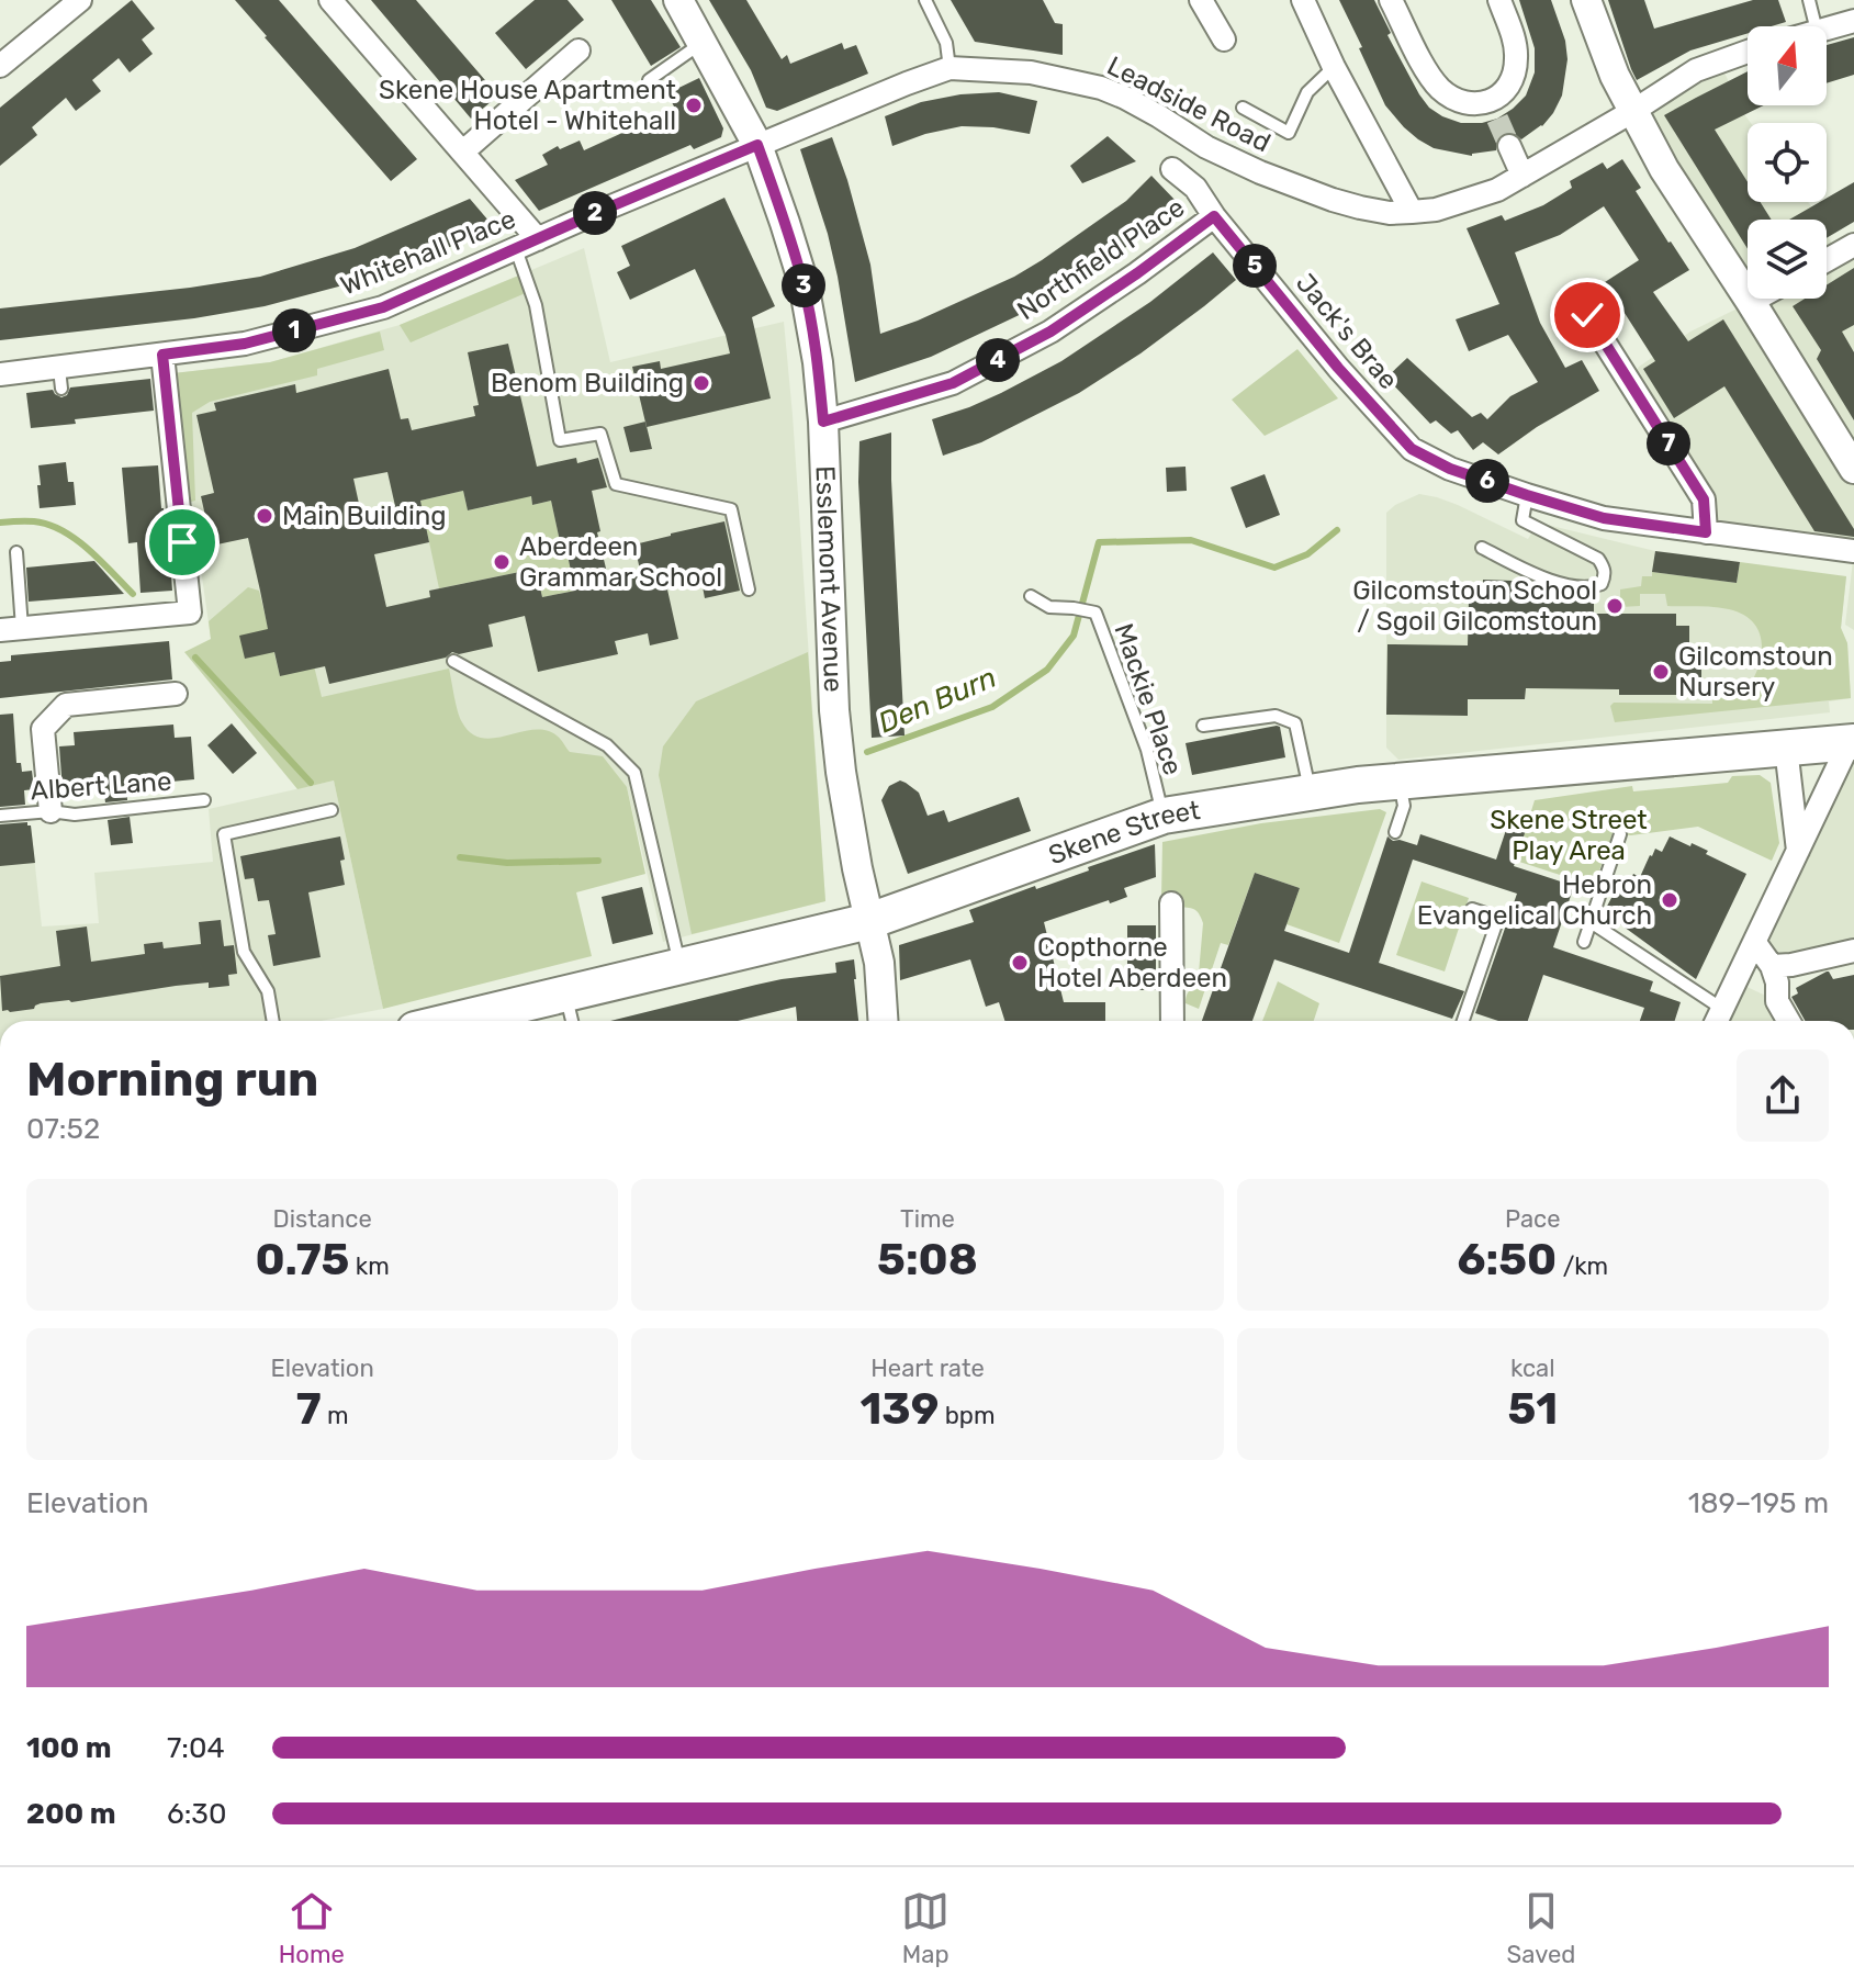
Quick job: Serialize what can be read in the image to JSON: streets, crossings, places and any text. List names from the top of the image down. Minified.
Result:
{"streets":{"main road":["Skene Street"],"street":["Leadside Road","Whitehall Place","Northfield Place","Jack's Brae","Esslemont Avenue"],"lane":["Mackie Place","Albert Lane"]},"crossings":[["Leadside Road","Whitehall Place"],["Leadside Road","Esslemont Avenue"],["Whitehall Place","Esslemont Avenue"],["Northfield Place","Jack's Brae"],["Northfield Place","Esslemont Avenue"],["Esslemont Avenue","Skene Street"],["Mackie Place","Skene Street"]],"water":["Den Burn"],"parks":["Skene Street Play Area"],"places":["Skene House Apartment Hotel - Whitehall","Benom Building","Main Building","Aberdeen Grammar School","Gilcomstoun School / Sgoil Gilcomstoun","Gilcomstoun Nursery","Hebron Evangelical Church","Copthorne Hotel Aberdeen"],"north":"top","page":{"pins":["2","5","3","1","4","7","6"],"heading":["Morning run","07:52"],"stats":[["Distance","0.75 km"],["Time","5:08"],["Pace","6:50 /km"],["Elevation","7 m"],["Heart rate","139 bpm"],["kcal","51"]],"chart":["Elevation","189–195 m"],"list":[{"name":"100 m","note":"7:04"},{"name":"200 m","note":"6:30"}],"tabs":["Home","Map","Saved"]}}
